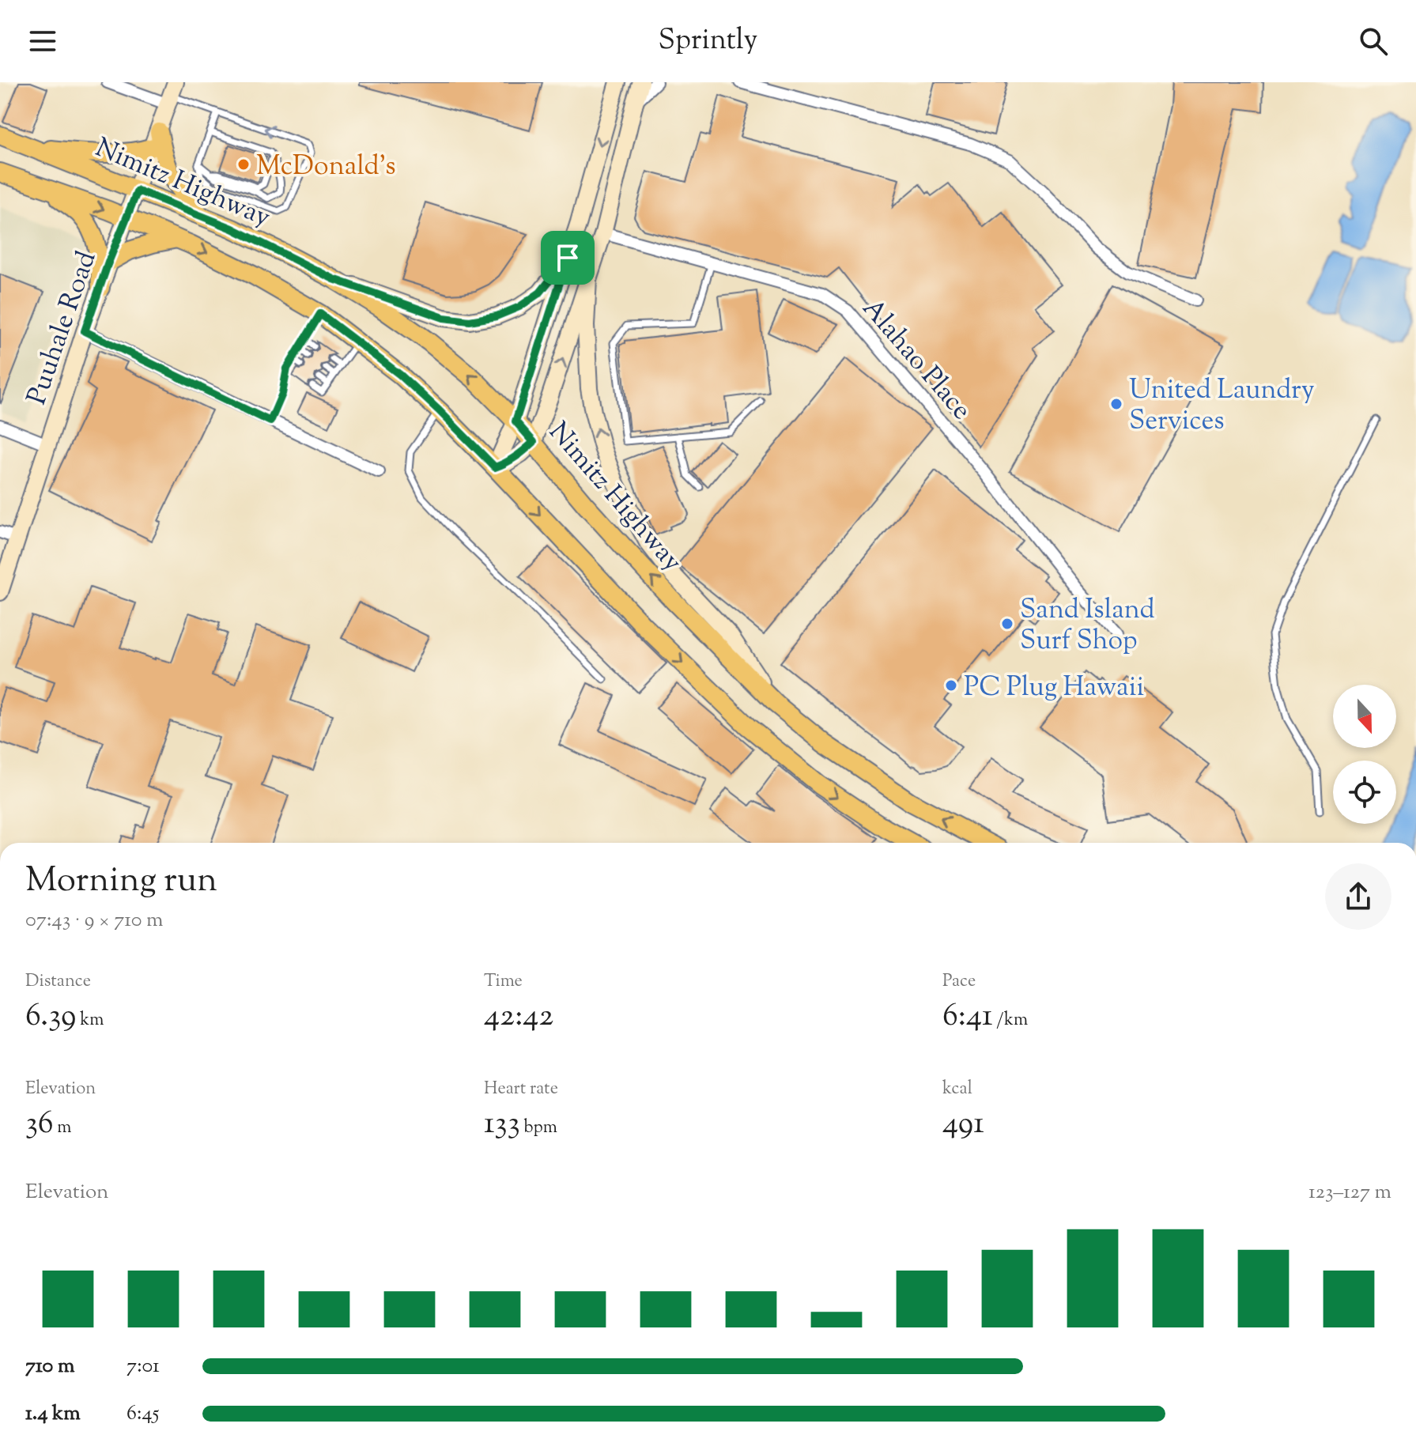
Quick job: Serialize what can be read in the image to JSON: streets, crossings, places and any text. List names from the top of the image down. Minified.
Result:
{"streets":{"main road":["Nimitz Highway","Puuhale Road"],"street":["Alahao Place"]},"crossings":[["Nimitz Highway","Puuhale Road"]],"places":["McDonald's","United Laundry Services","Sand Island Surf Shop","PC Plug Hawaii"],"north":"bottom","page":{"header":"Sprintly","heading":["Morning run","07:43 · 9 × 710 m"],"stats":[["Distance","6.39 km"],["Time","42:42"],["Pace","6:41 /km"],["Elevation","36 m"],["Heart rate","133 bpm"],["kcal","491"]],"chart":["Elevation","123–127 m"],"list":[{"name":"710 m","note":"7:01"},{"name":"1.4 km","note":"6:45"}]}}
